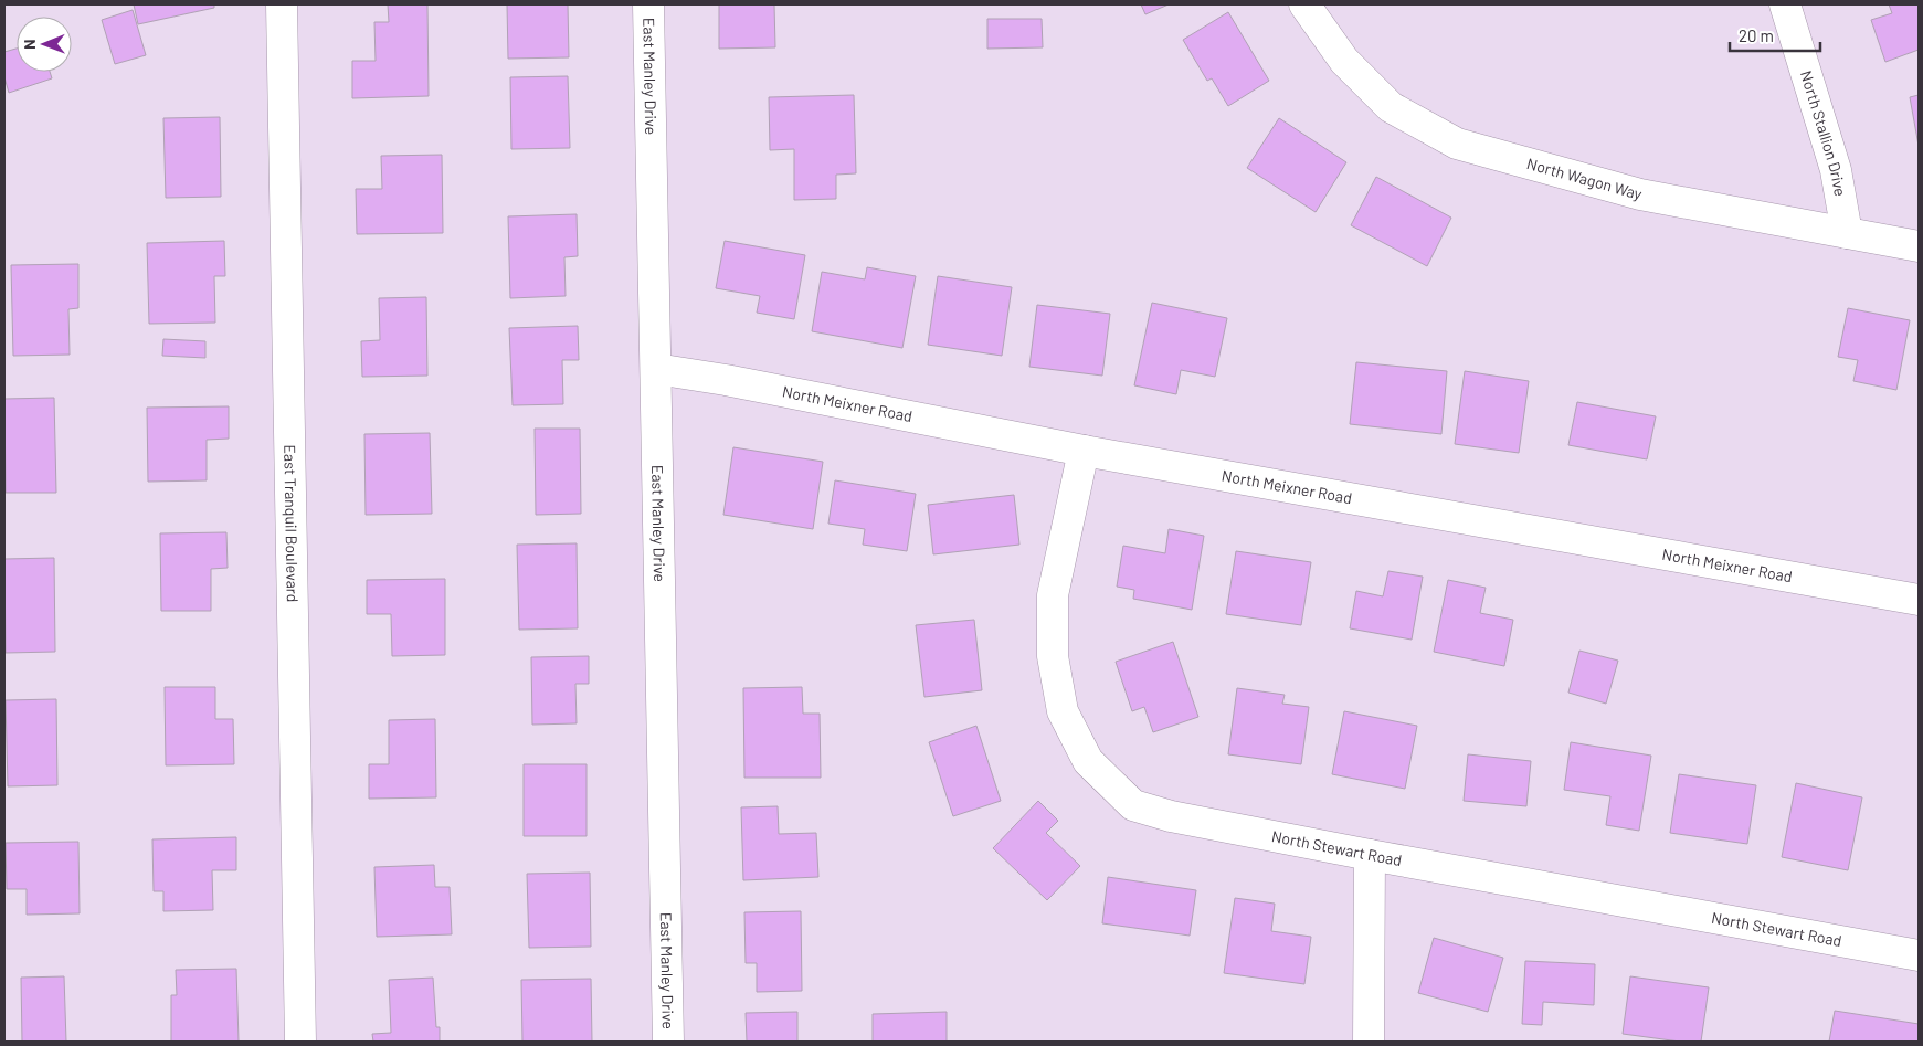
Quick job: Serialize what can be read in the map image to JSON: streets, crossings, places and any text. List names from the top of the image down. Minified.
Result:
{"streets":{"street":["East Manley Drive","North Stallion Drive","North Wagon Way","North Meixner Road","East Tranquil Boulevard","North Stewart Road"]},"crossings":[["East Manley Drive","North Meixner Road"],["North Stallion Drive","North Wagon Way"],["North Meixner Road","North Stewart Road"]],"scale_bar":"20 m","north":"left"}
